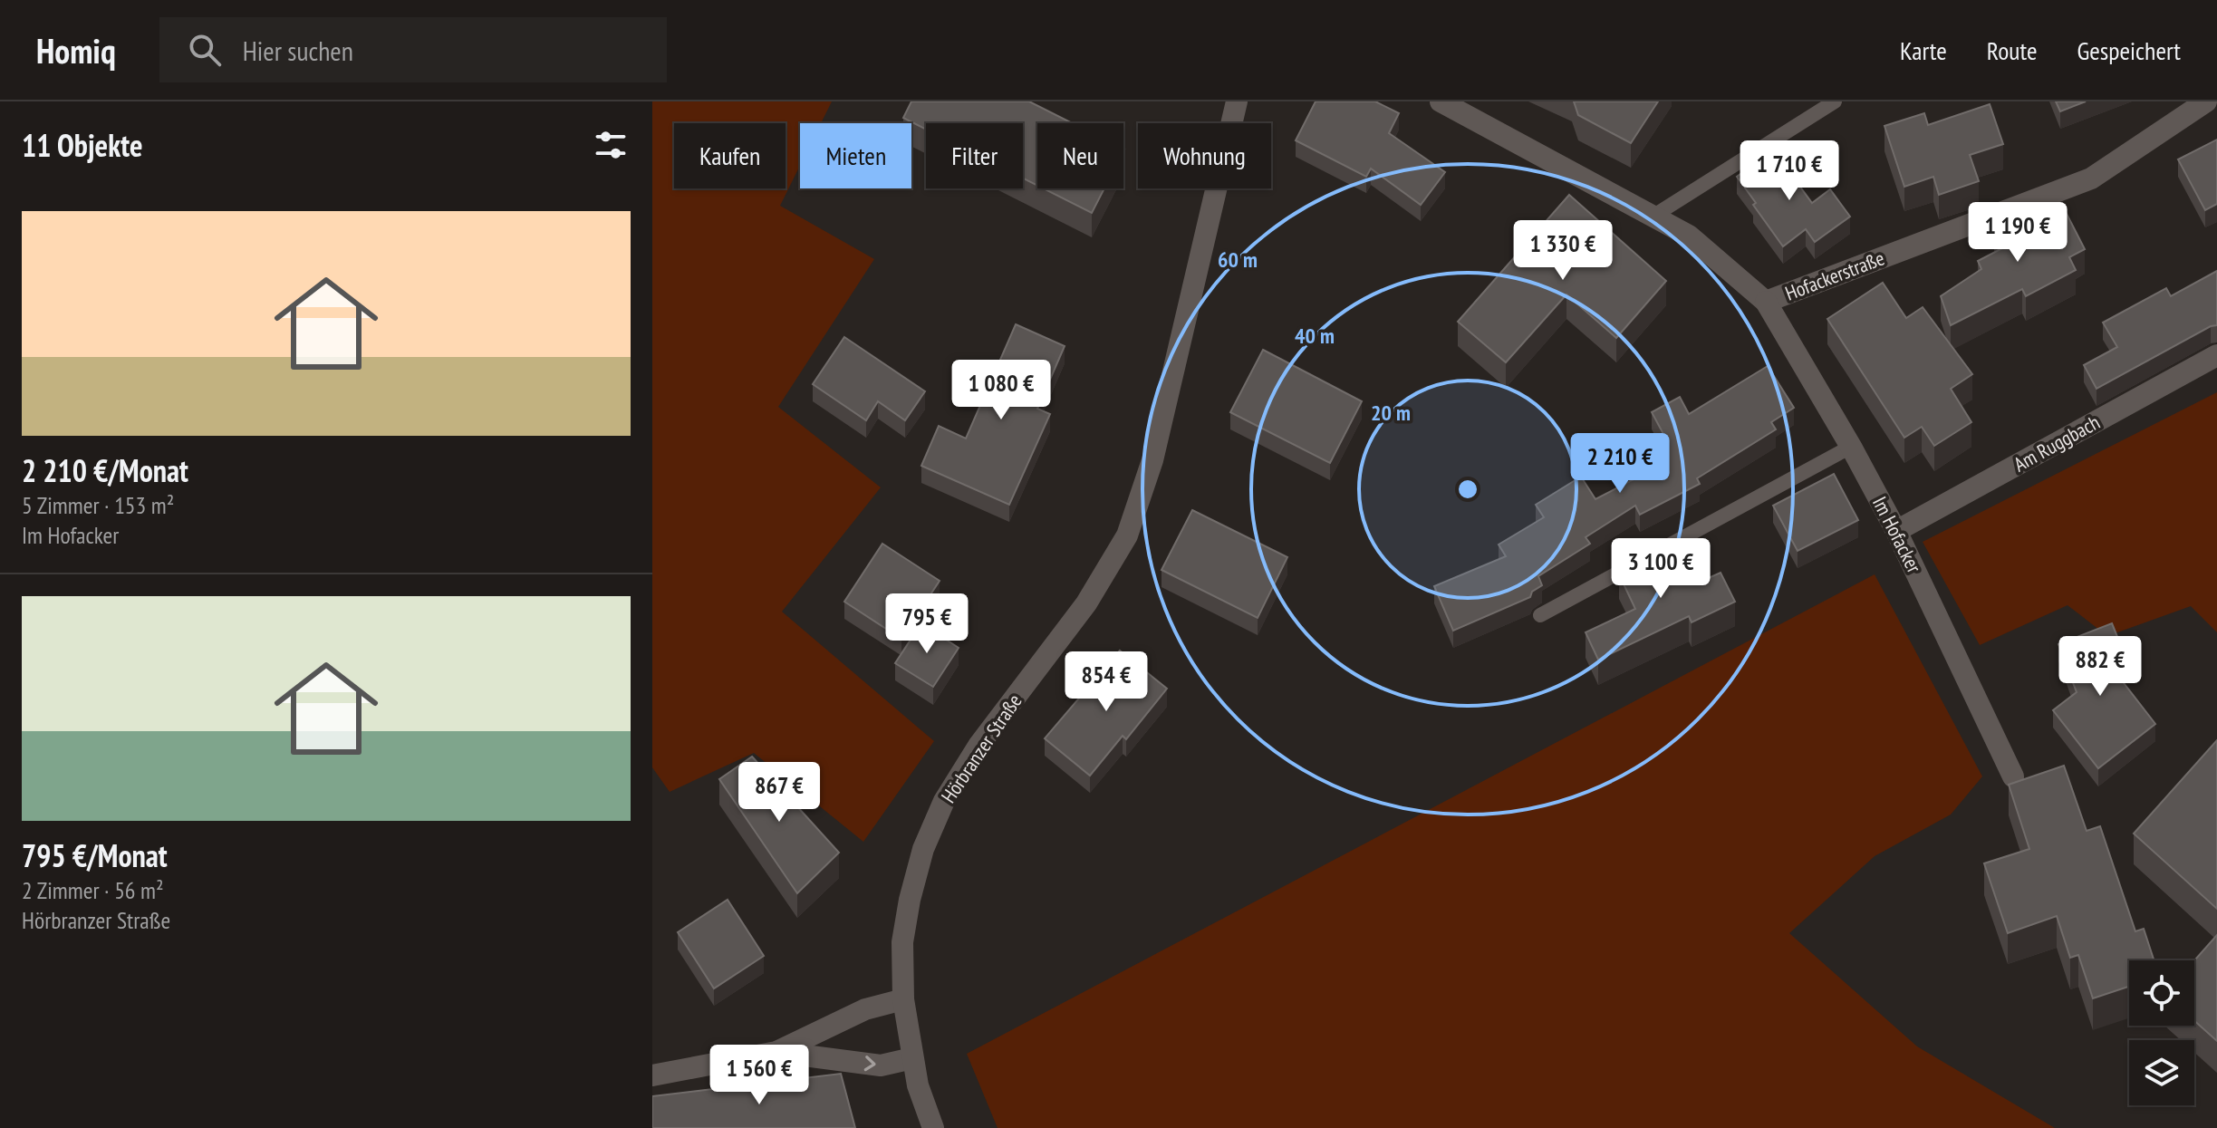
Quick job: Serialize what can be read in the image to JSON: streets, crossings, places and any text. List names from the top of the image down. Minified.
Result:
{"streets":{"street":["Hofackerstraße","Am Ruggbach","Im Hofacker","Hörbranzer Straße"]},"crossings":[["Hofackerstraße","Im Hofacker"],["Am Ruggbach","Im Hofacker"]],"page":{"header":"Homiq","search":"Hier suchen","nav":["Karte","Route","Gespeichert"],"heading":"11 Objekte","chip":["Kaufen","Mieten","Filter","Neu","Wohnung"],"price":["1 710 €","1 190 €","1 330 €","1 080 €","2 210 €","3 100 €","795 €","882 €","854 €","867 €","1 560 €"],"list":[{"name":"2 210 €/Monat","note":"5 Zimmer · 153 m² · Im Hofacker"},{"name":"795 €/Monat","note":"2 Zimmer · 56 m² · Hörbranzer Straße"}]},"rings":["60 m","40 m","20 m"]}
